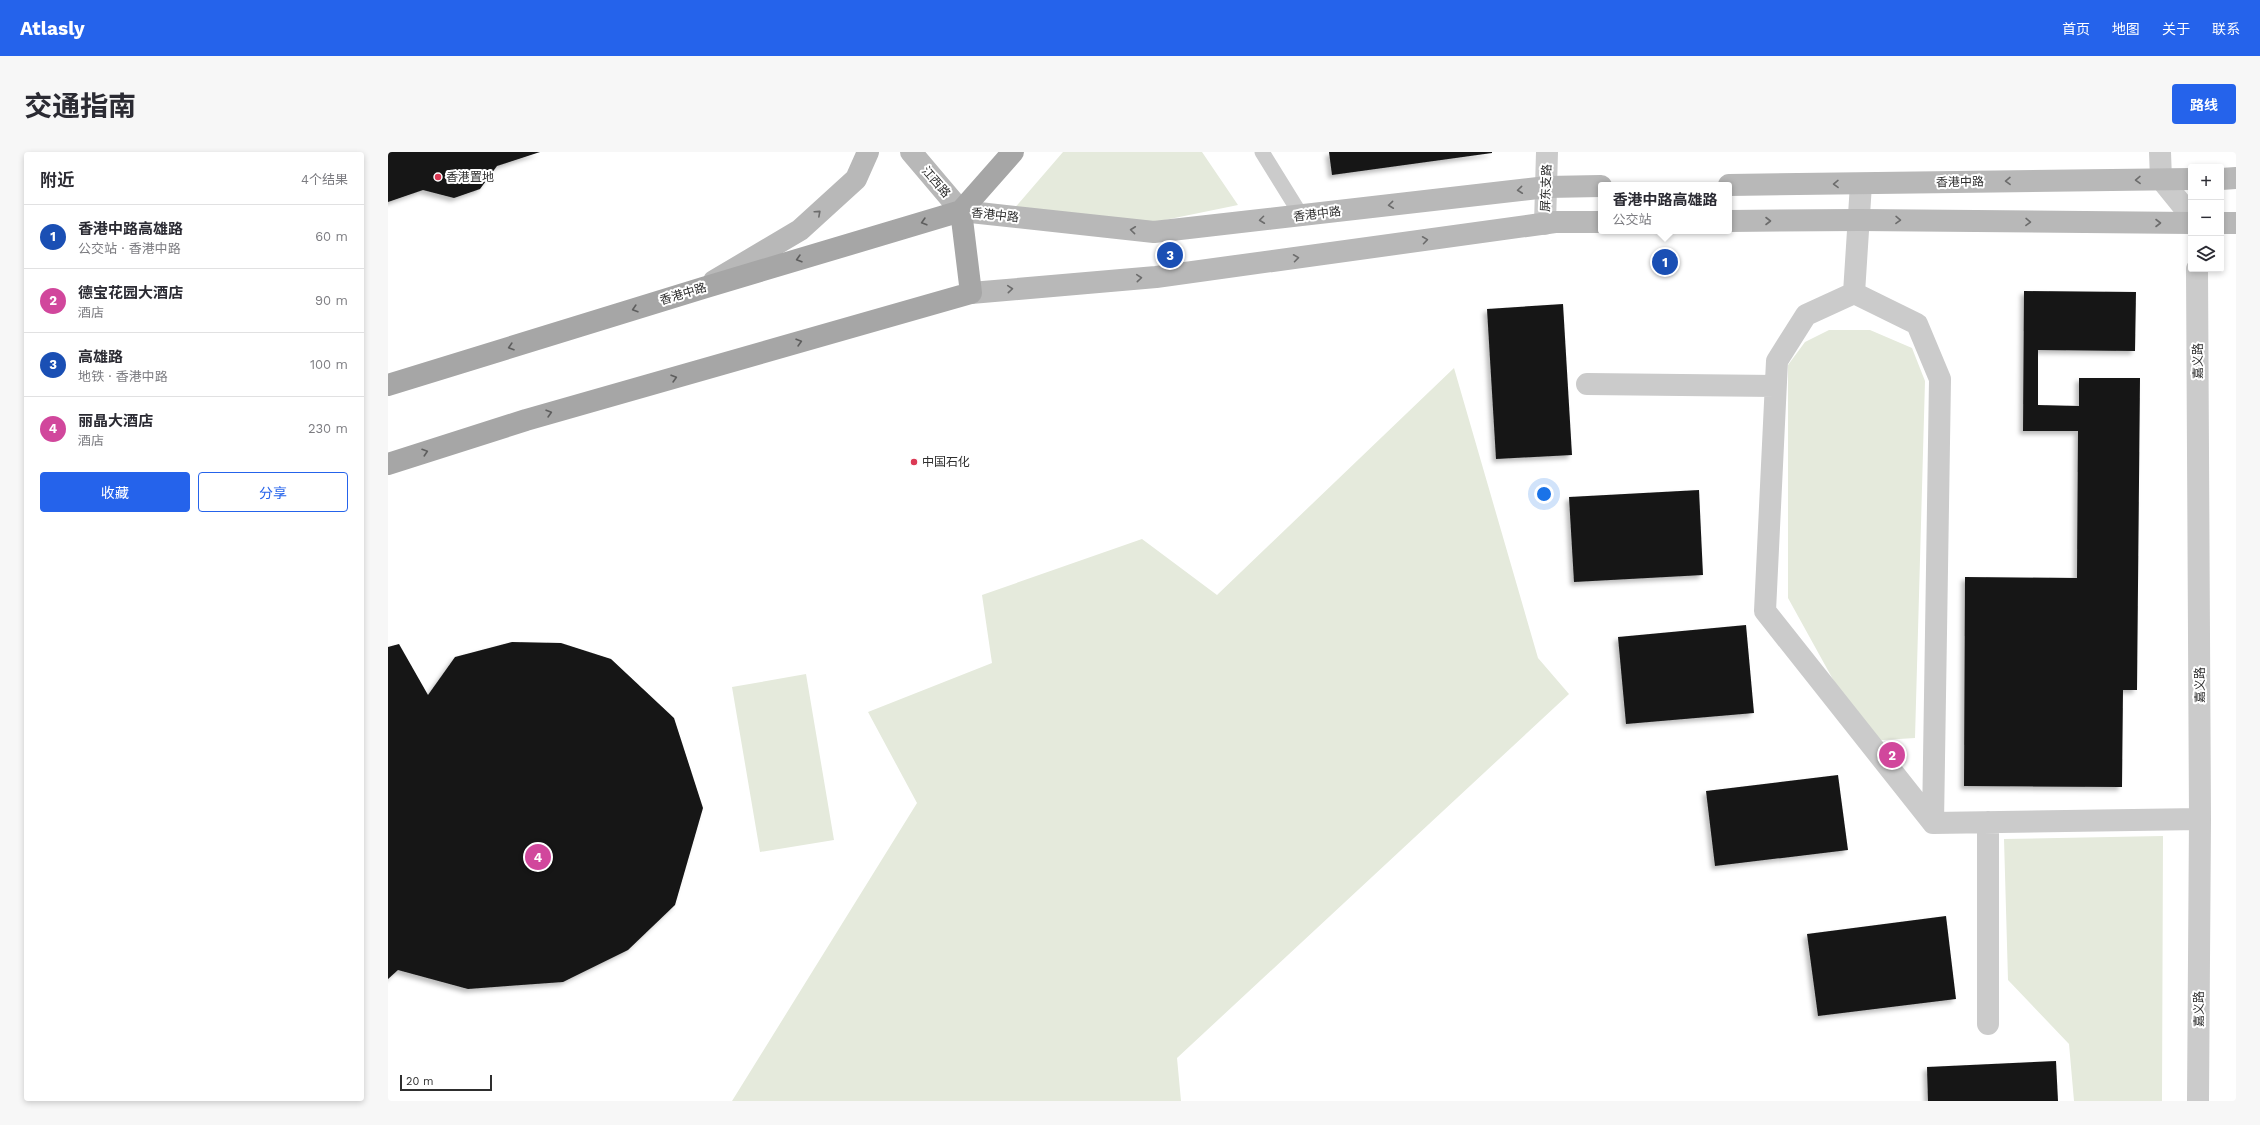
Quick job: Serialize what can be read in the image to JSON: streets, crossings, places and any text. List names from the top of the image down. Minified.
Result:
{"streets":{"main road":["江西路","香港中路"],"street":["屏东支路","嘉义路"]},"crossings":[["江西路","香港中路"],["香港中路","屏东支路"]],"places":["香港置地","中国石化"],"scale_bar":"20 m","page":{"header":"Atlasly","nav":["首页","地图","关于","联系"],"title":"交通指南","buttons":["路线",["收藏","分享"]],"heading":["附近","4个结果"],"map_buttons":["+","−"],"popup":["香港中路高雄路","公交站"],"list":[{"mark":"1","name":"香港中路高雄路","note":"公交站 · 香港中路","value":"60 m"},{"mark":"2","name":"德宝花园大酒店","note":"酒店","value":"90 m"},{"mark":"3","name":"高雄路","note":"地铁 · 香港中路","value":"100 m"},{"mark":"4","name":"丽晶大酒店","note":"酒店","value":"230 m"}],"pins":["3","1","2","4"],"scale":"20 m"}}
